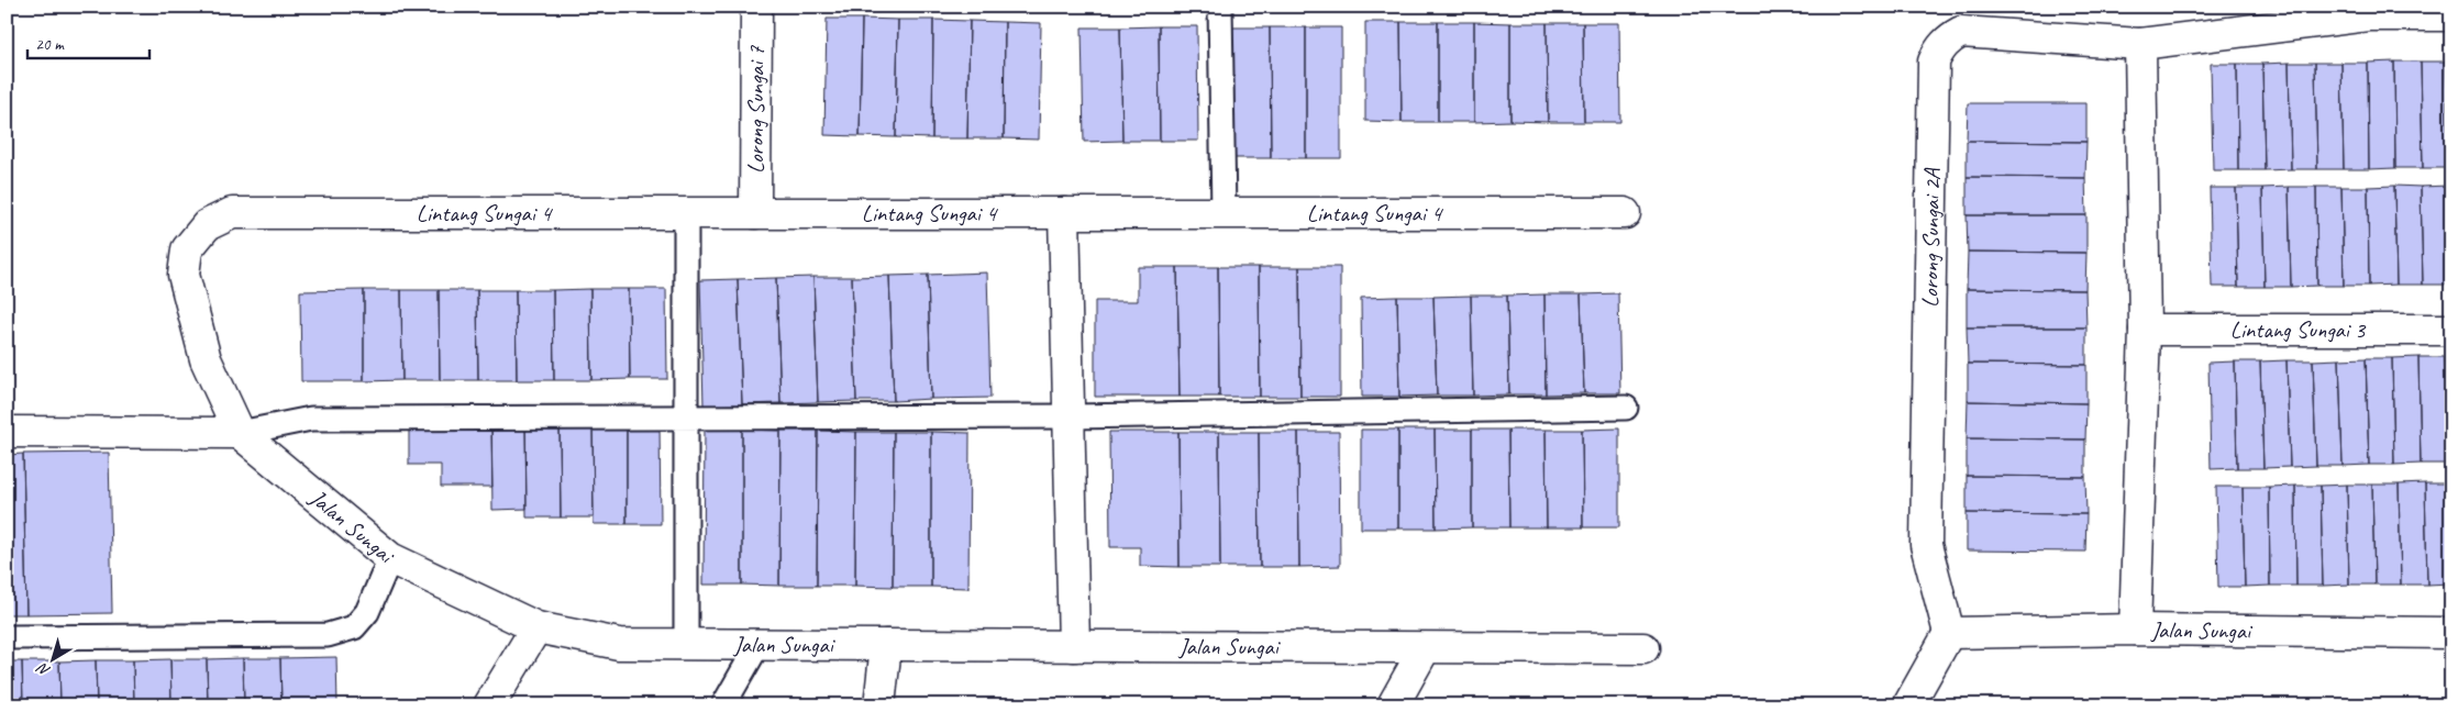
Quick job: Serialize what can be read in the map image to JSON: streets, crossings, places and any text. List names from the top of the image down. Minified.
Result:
{"streets":{"street":["Lorong Sungai 7","Lintang Sungai 4","Lorong Sungai 2A","Lintang Sungai 3","Jalan Sungai"]},"crossings":[["Lorong Sungai 7","Lintang Sungai 4"],["Lintang Sungai 4","Jalan Sungai"],["Lorong Sungai 2A","Jalan Sungai"]],"scale_bar":"20 m","north":"bottom left"}
